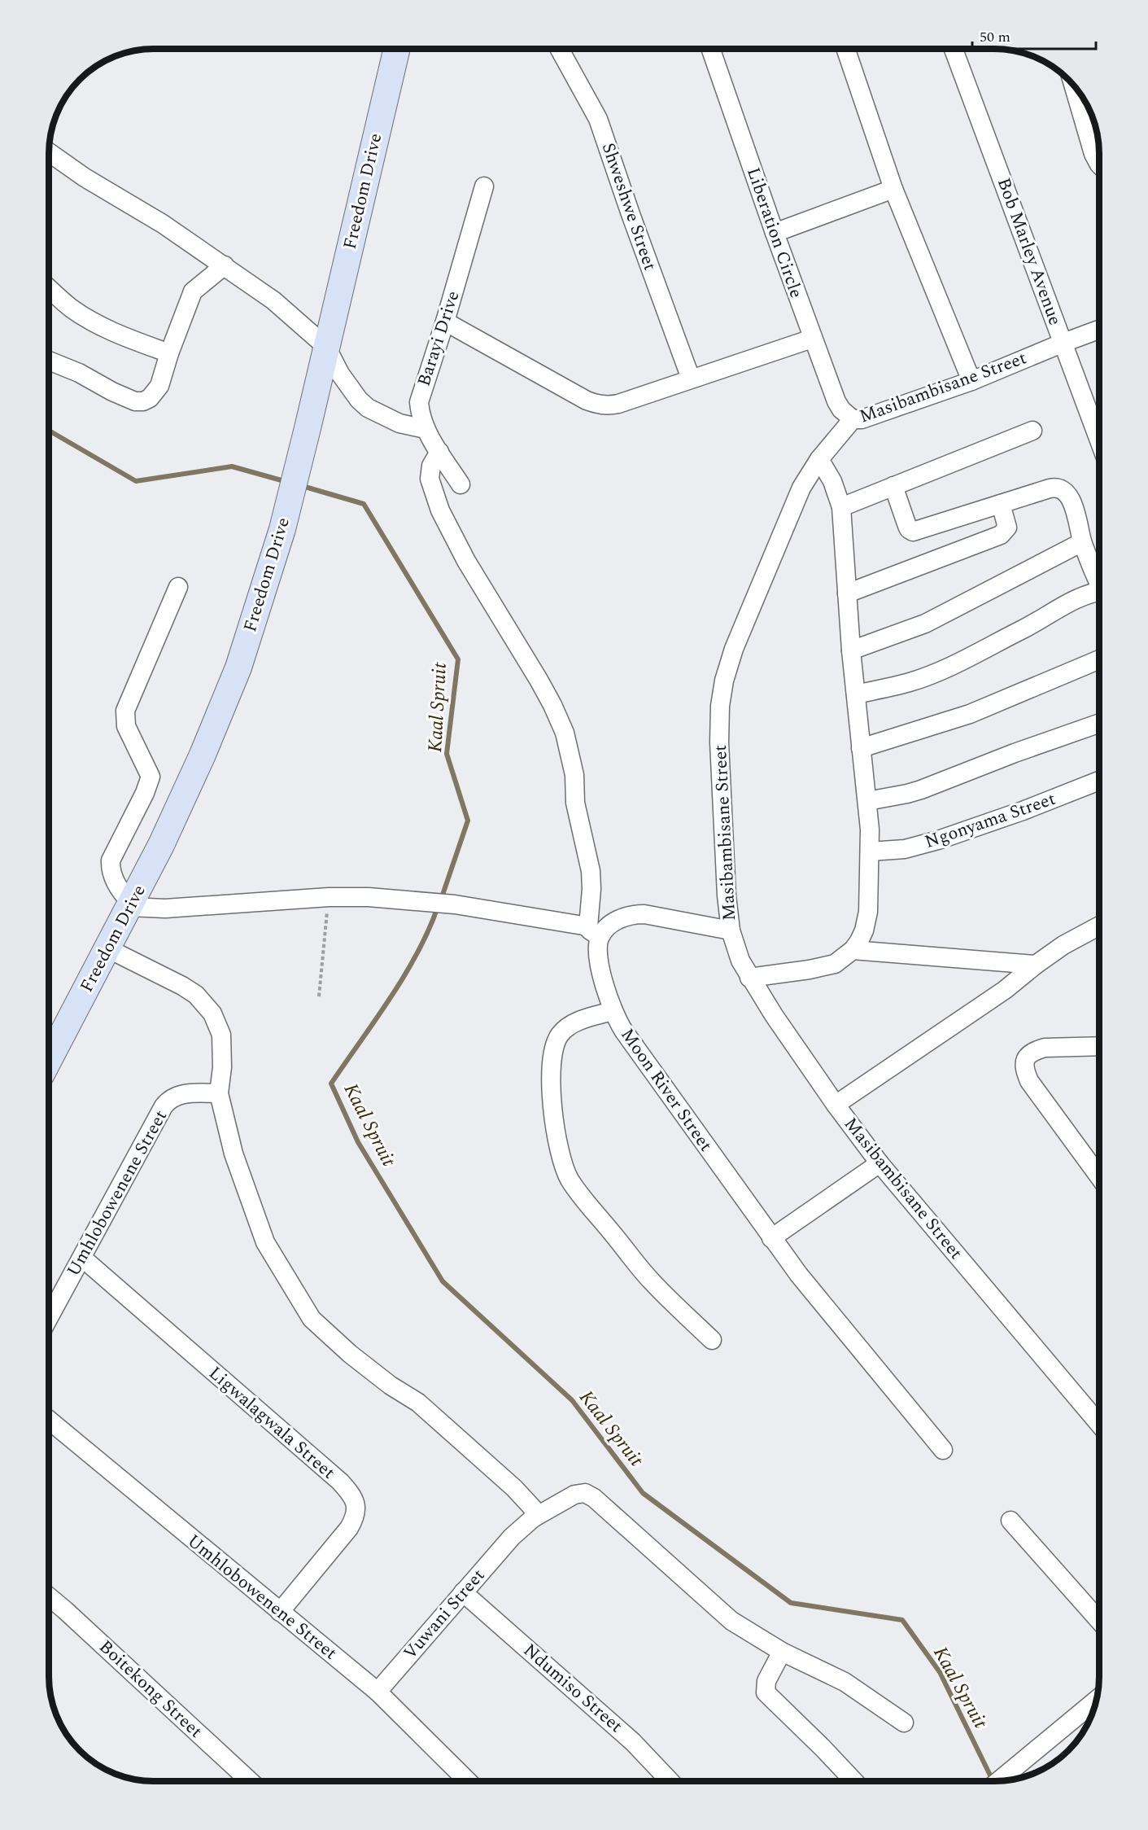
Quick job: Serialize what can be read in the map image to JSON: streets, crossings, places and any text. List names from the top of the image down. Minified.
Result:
{"streets":{"street":["Freedom Drive","Shweshwe Street","Liberation Circle","Bob Marley Avenue","Barayi Drive","Masibambisane Street","Ngonyama Street","Moon River Street","Umhlobowenene Street","Ligwalagwala Street","Vuwani Street","Ndumiso Street","Boitekong Street"]},"crossings":[["Liberation Circle","Masibambisane Street"],["Bob Marley Avenue","Masibambisane Street"],["Barayi Drive","Moon River Street"],["Umhlobowenene Street","Ligwalagwala Street"],["Umhlobowenene Street","Vuwani Street"],["Vuwani Street","Ndumiso Street"]],"water":["Kaal Spruit"],"scale_bar":"50 m"}
